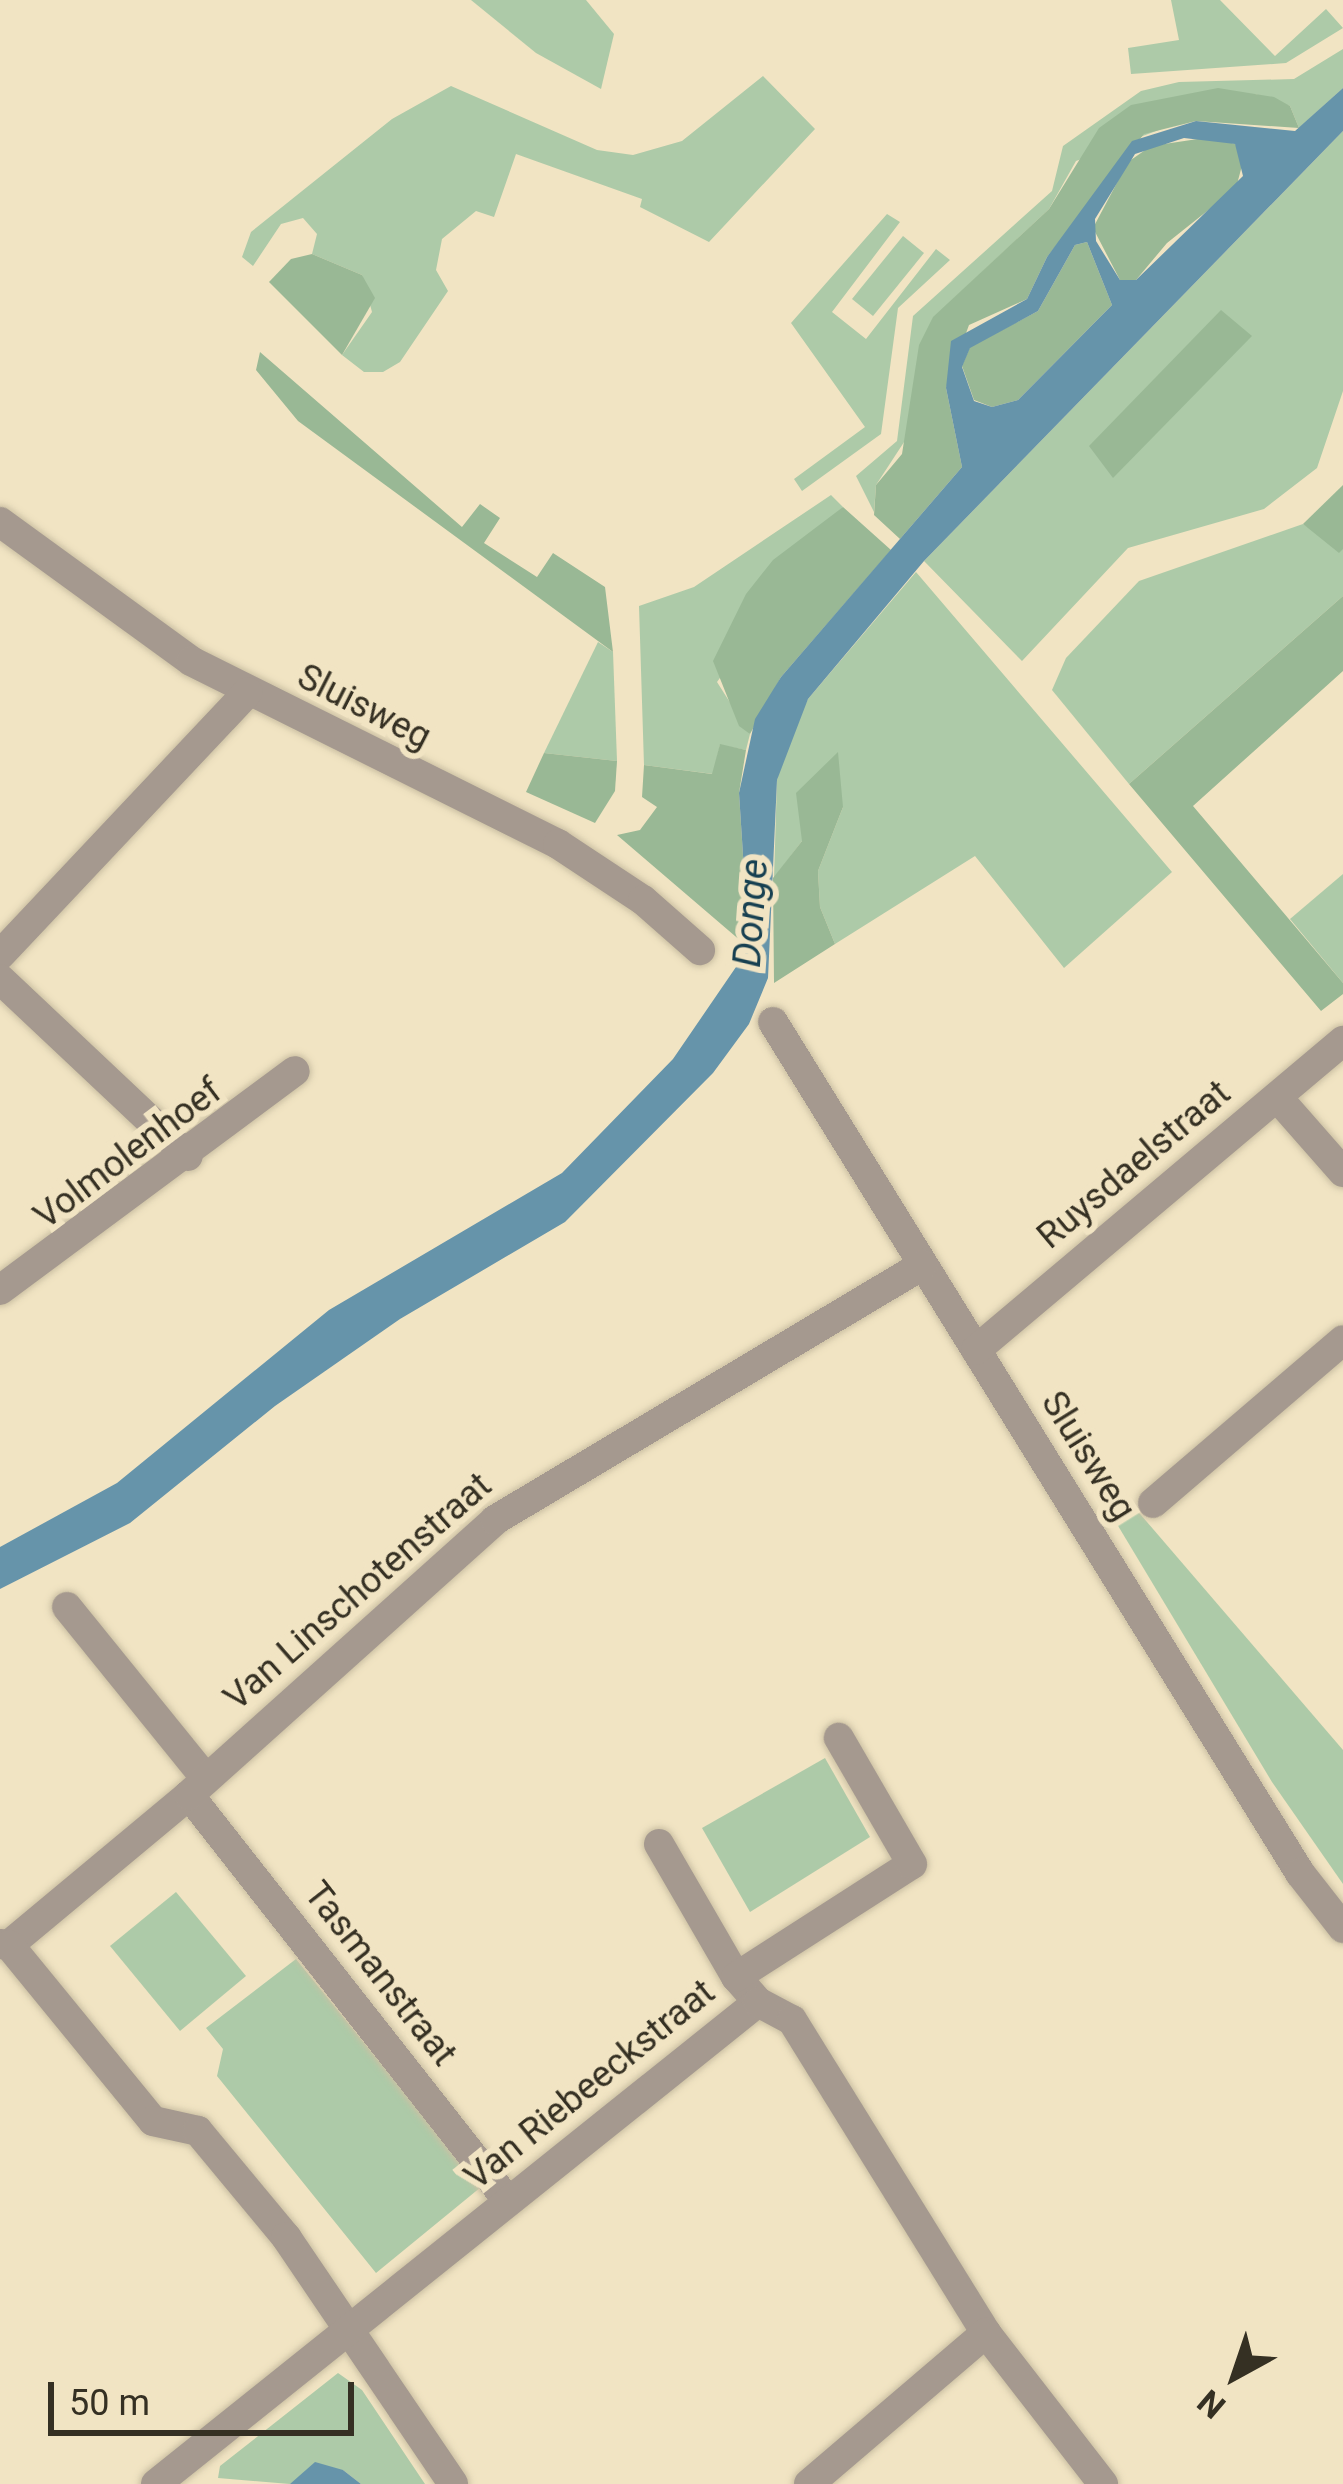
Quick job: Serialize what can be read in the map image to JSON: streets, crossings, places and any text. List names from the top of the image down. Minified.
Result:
{"streets":{"street":["Sluisweg","Volmolenhoef","Ruysdaelstraat","Van Linschotenstraat","Tasmanstraat","Van Riebeeckstraat"]},"crossings":[["Sluisweg","Ruysdaelstraat"],["Sluisweg","Van Linschotenstraat"],["Van Linschotenstraat","Tasmanstraat"],["Tasmanstraat","Van Riebeeckstraat"]],"water":["Donge"],"scale_bar":"50 m","north":"bottom left"}
